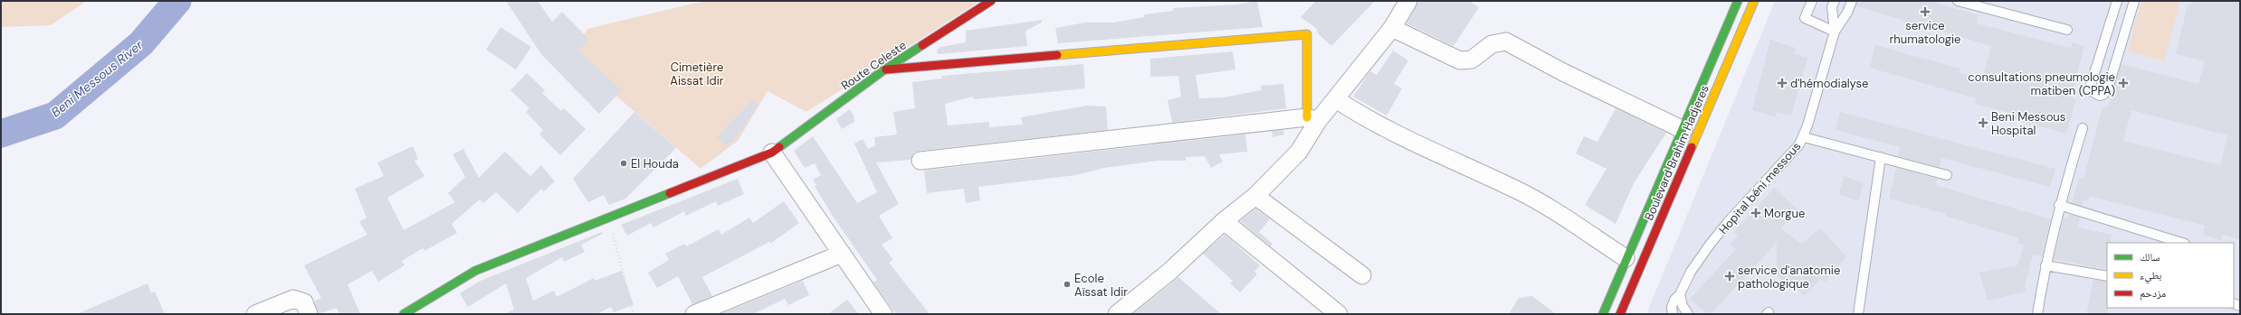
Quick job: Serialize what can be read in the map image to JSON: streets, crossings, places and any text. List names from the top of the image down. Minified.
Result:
{"streets":{"street":["Route Celeste","Boulevard Brahim Hadjeres"],"lane":["Hopital béni messous"]},"water":["Beni Messous River"],"parks":["Cimetière Aissat Idir"],"places":{"health":["service rhumatologie","d'hémodialyse","consultations pneumologie matiben (CPPA)","Beni Messous Hospital","Morgue","service d'anatomie pathologique"],"other":["El Houda","Ecole Aïssat Idir"]},"legend":["سالك","بطيء","مزدحم"]}
